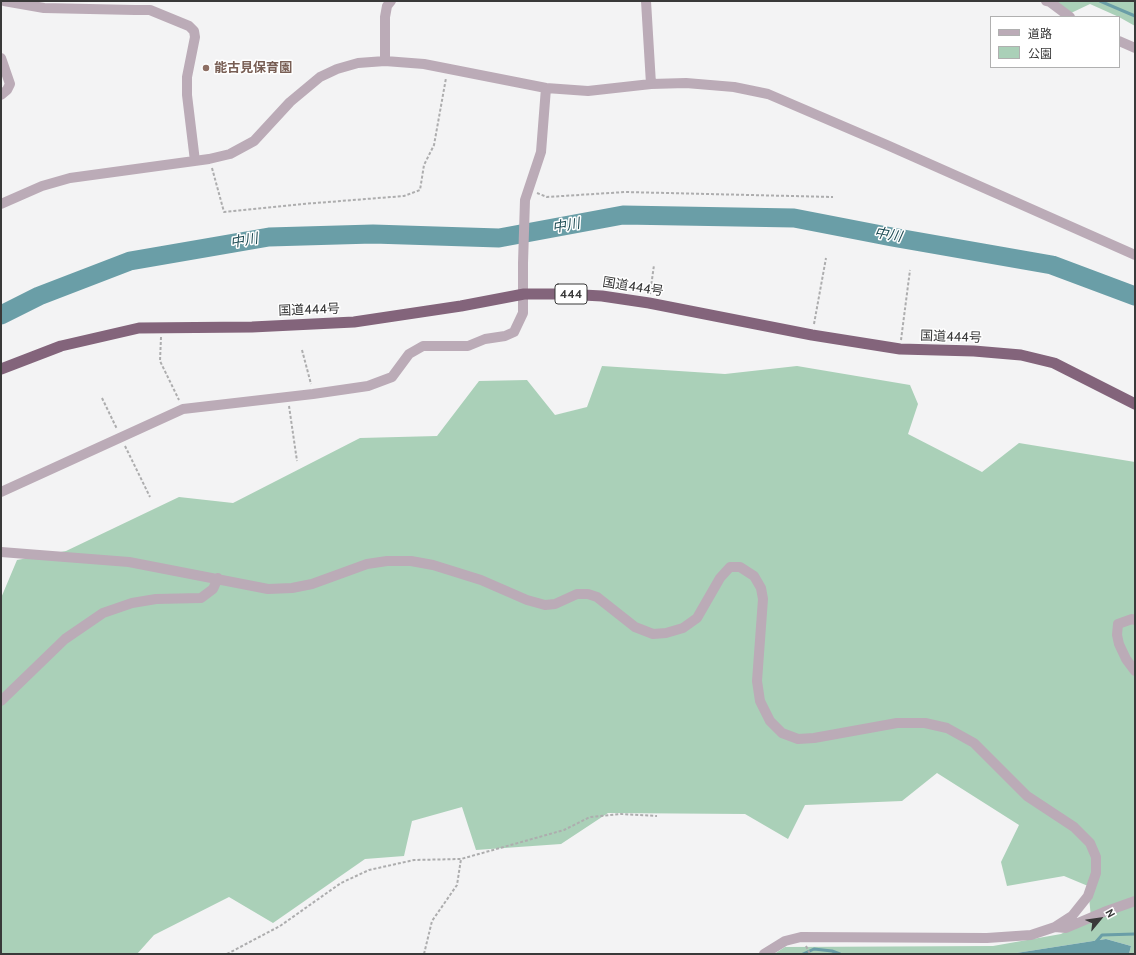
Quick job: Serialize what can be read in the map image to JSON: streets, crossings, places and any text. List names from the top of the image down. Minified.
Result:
{"streets":{"highway":["国道444号","444"]},"water":["中川"],"places":["能古見保育園"],"legend":["道路","公園"],"north":"top right"}
